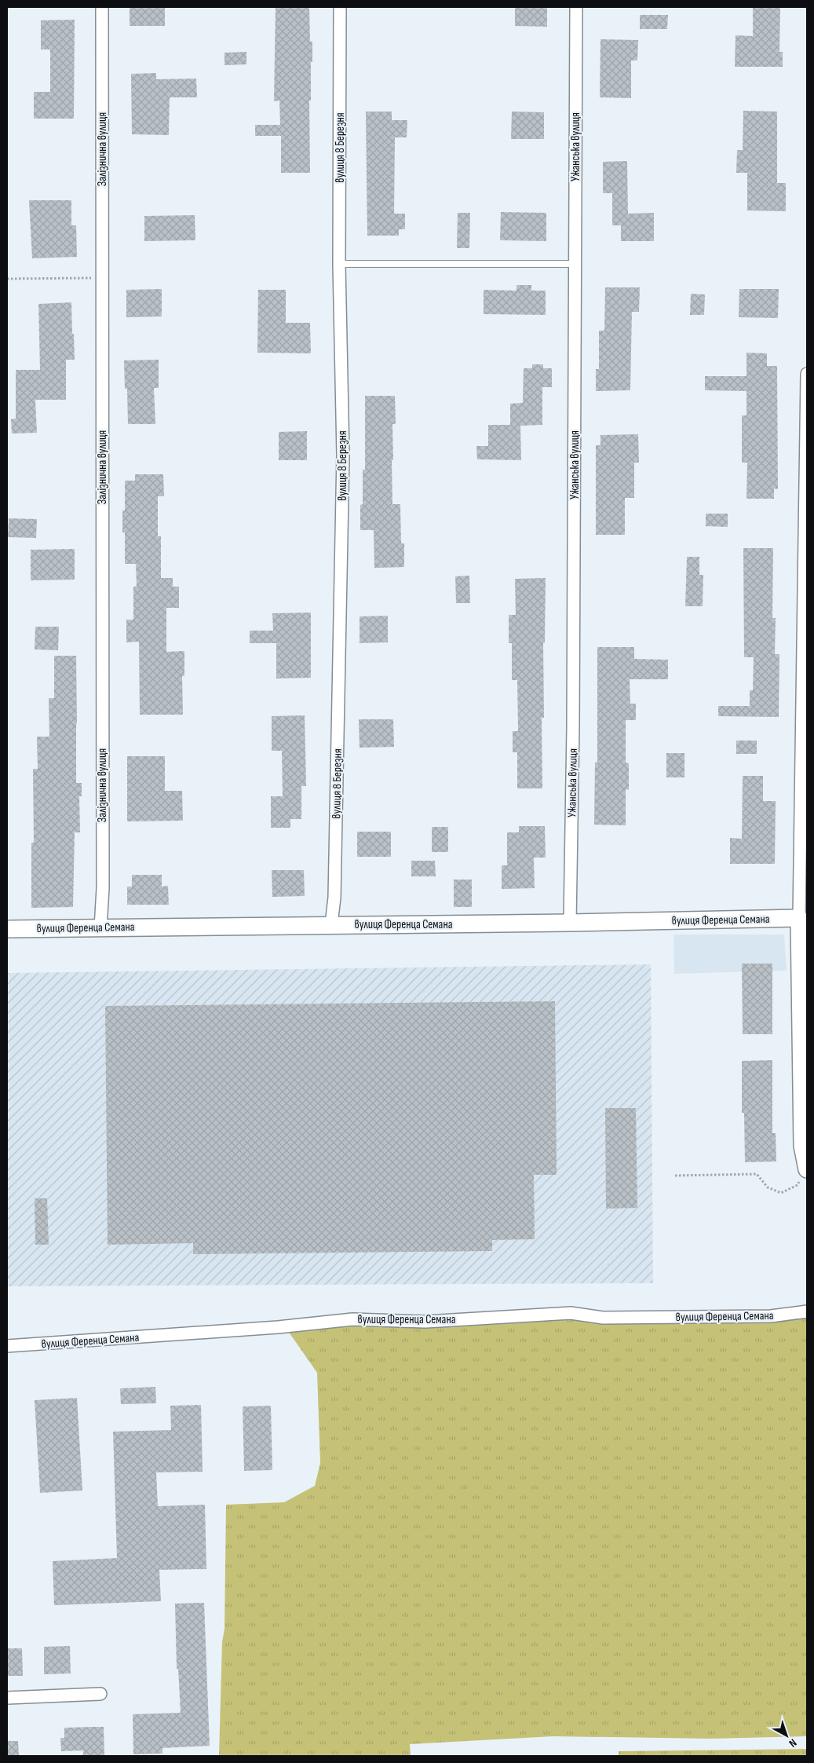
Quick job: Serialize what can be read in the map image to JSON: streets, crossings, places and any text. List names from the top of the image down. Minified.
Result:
{"streets":{"street":["Ужанська вулиця","вулиця 8 Березня","Залізнична вулиця","вулиця Ференца Семана"]},"crossings":[["Ужанська вулиця","вулиця Ференца Семана"],["вулиця 8 Березня","вулиця Ференца Семана"],["Залізнична вулиця","вулиця Ференца Семана"]],"north":"bottom right"}
